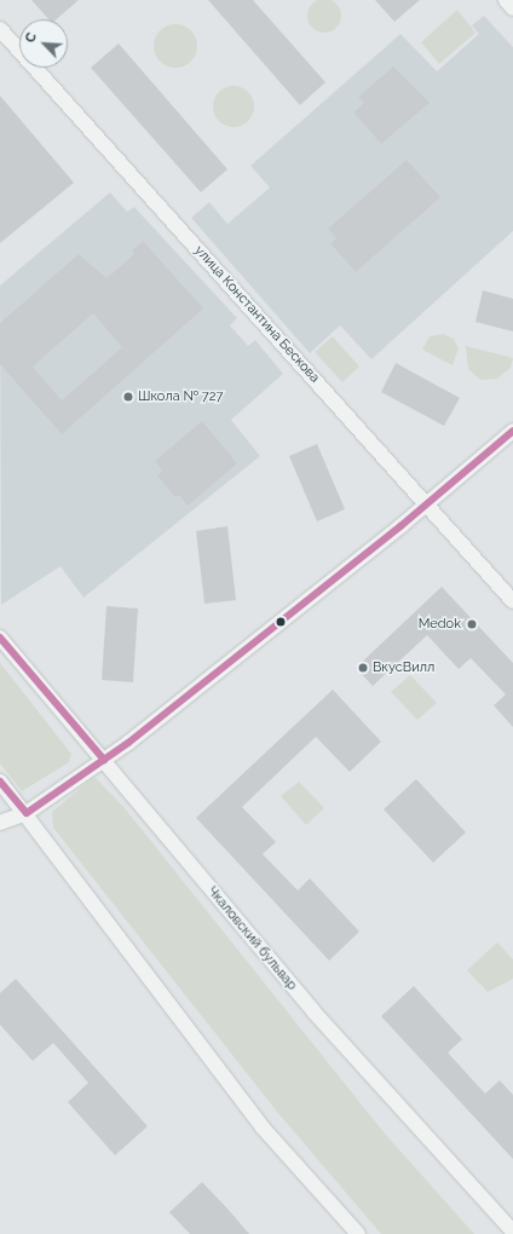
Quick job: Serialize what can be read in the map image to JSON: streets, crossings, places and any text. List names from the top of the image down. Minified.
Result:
{"streets":{"street":["улица Константина Бескова","Чкаловский бульвар"]},"places":["Школа № 727","Medok","ВкусВилл"],"north":"top left"}
